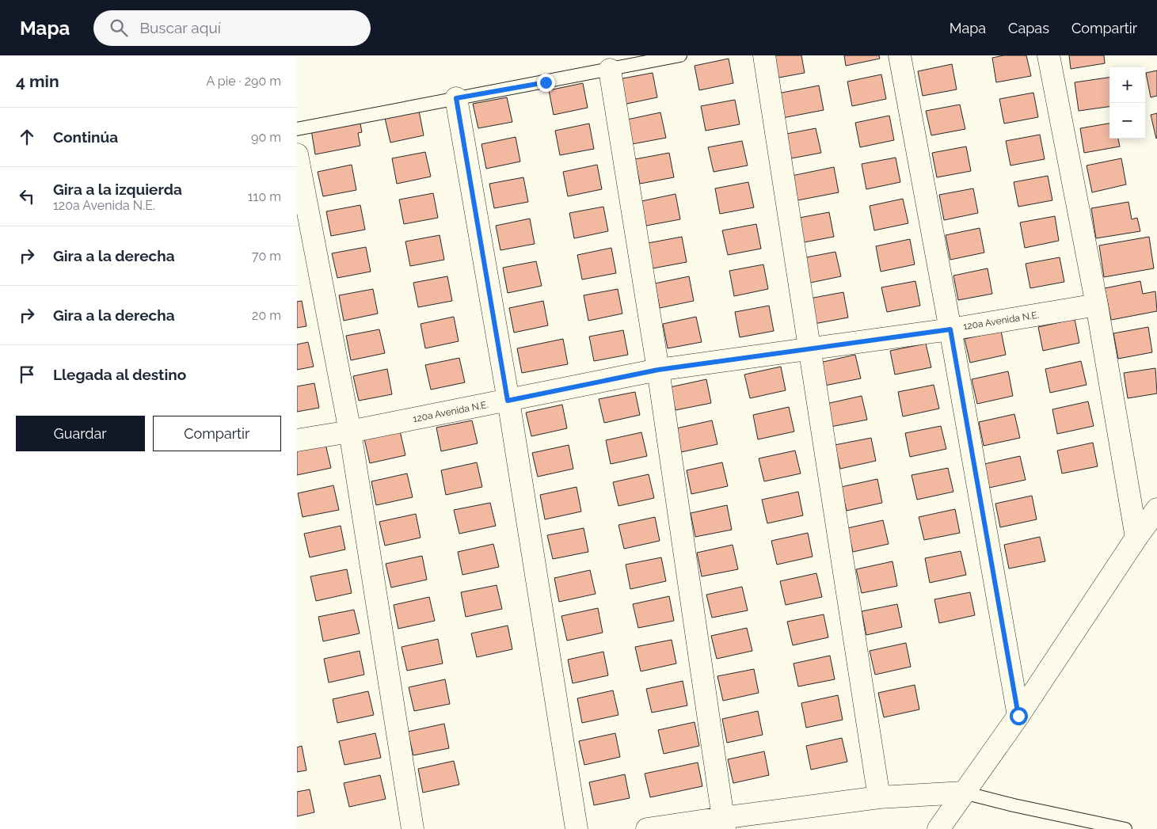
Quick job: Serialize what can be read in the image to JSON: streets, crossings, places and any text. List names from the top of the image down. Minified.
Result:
{"streets":{"street":["120a Avenida N.E."]},"page":{"header":"Mapa","search":"Buscar aquí","nav":["Mapa","Capas","Compartir"],"heading":["4 min","A pie · 290 m"],"map_buttons":["+","−"],"list":[["Continúa","90 m"],["Gira a la izquierda","120a Avenida N.E.","110 m"],["Gira a la derecha","70 m"],["Gira a la derecha","20 m"],"Llegada al destino"],"buttons":["Guardar","Compartir"]}}
